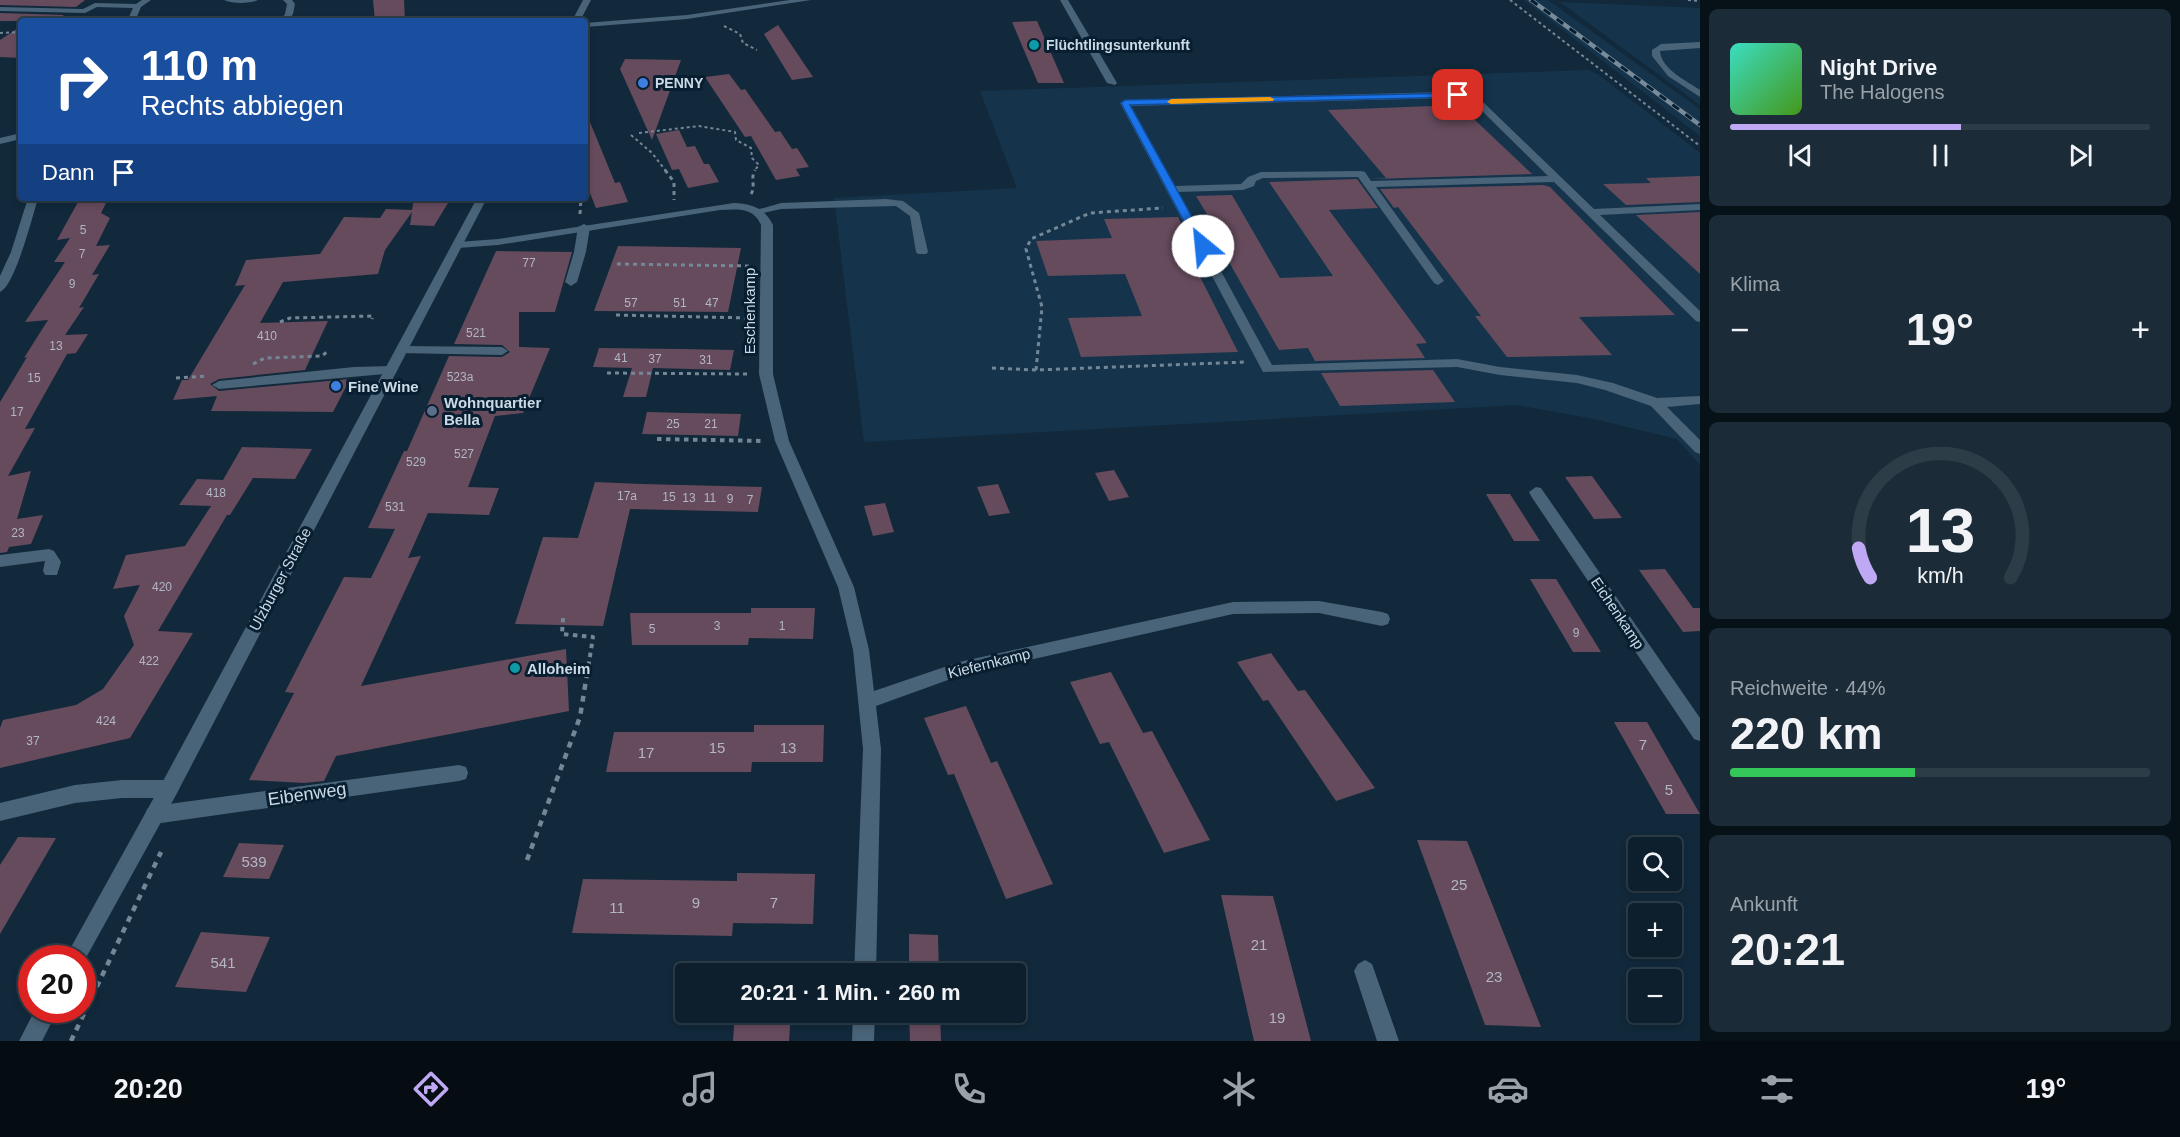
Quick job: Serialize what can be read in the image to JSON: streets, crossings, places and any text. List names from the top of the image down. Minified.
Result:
{"streets":{"street":["Eschenkamp","Ulzburger Straße","Eichenkamp","Kiefernkamp","Eibenweg"]},"crossings":[["Eschenkamp","Kiefernkamp"],["Ulzburger Straße","Eibenweg"]],"places":["Flüchtlingsunterkunft","PENNY","Fine Wine","Wohnquartier Bella","Alloheim"],"house_numbers":["5","7","77","9","57","51","47","521","410","13","41","37","31","523a","15","17","25","21","527","529","418","17a","15","13","11","9","7","531","23","420","3","1","5","9","422","424","37","7","15","13","17","5","539","25","9","7","11","21","541","23","19"],"page":{"turn":["110 m","Rechts abbiegen"],"song":["Night Drive","The Halogens"],"then":"Dann","tile":["Klima",["Reichweite · 44%","220 km"],["Ankunft","20:21"]],"heat":["−","19°","+"],"map_buttons":["+","−"],"limit":"20","trip":"20:21 · 1 Min. · 260 m","tabs":["20:20","19°"],"gauge":["13","km/h"]}}
